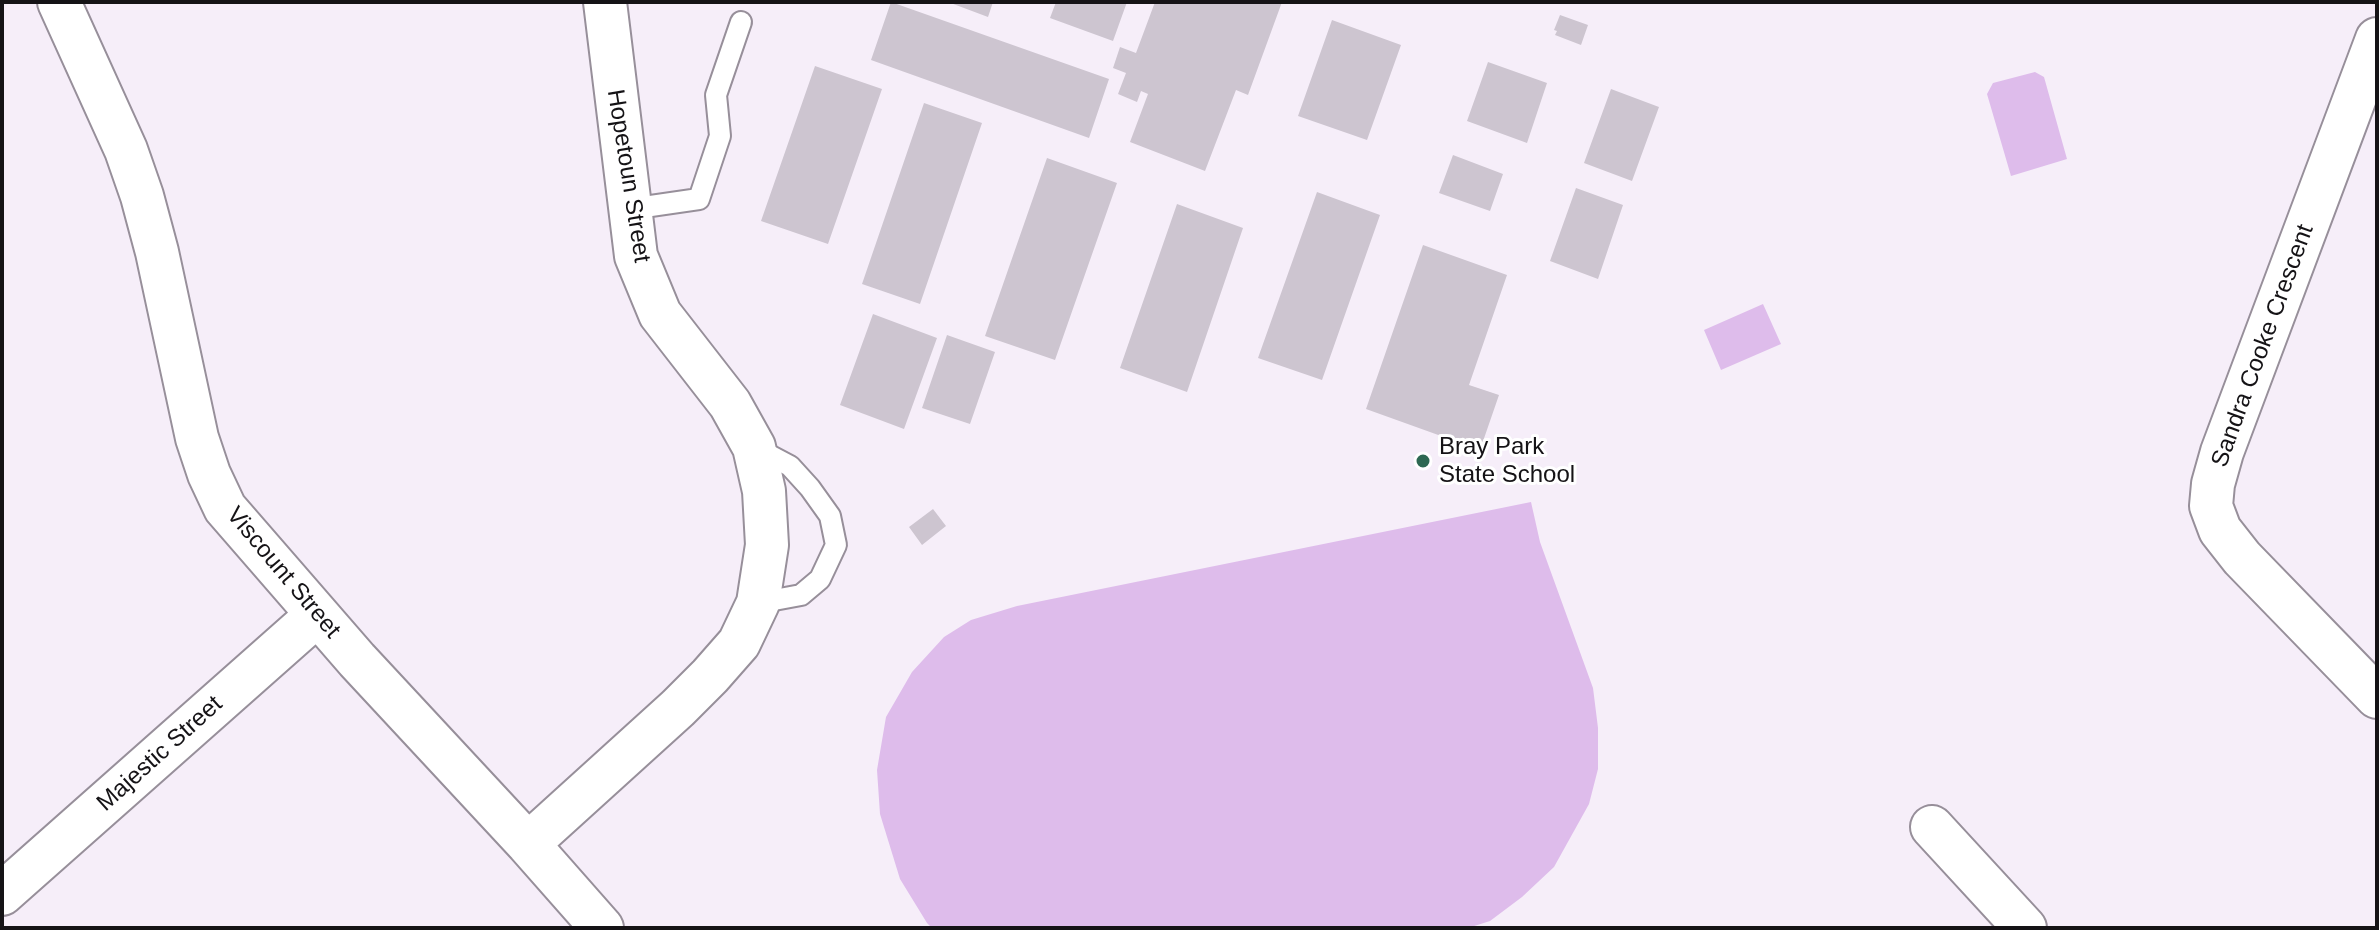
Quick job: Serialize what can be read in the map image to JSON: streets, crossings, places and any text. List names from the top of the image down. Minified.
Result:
{"streets":{"street":["Hopetoun Street","Sandra Cooke Crescent","Viscount Street","Majestic Street"]},"crossings":[["Hopetoun Street","Viscount Street"],["Viscount Street","Majestic Street"]],"places":["Bray Park State School"]}
